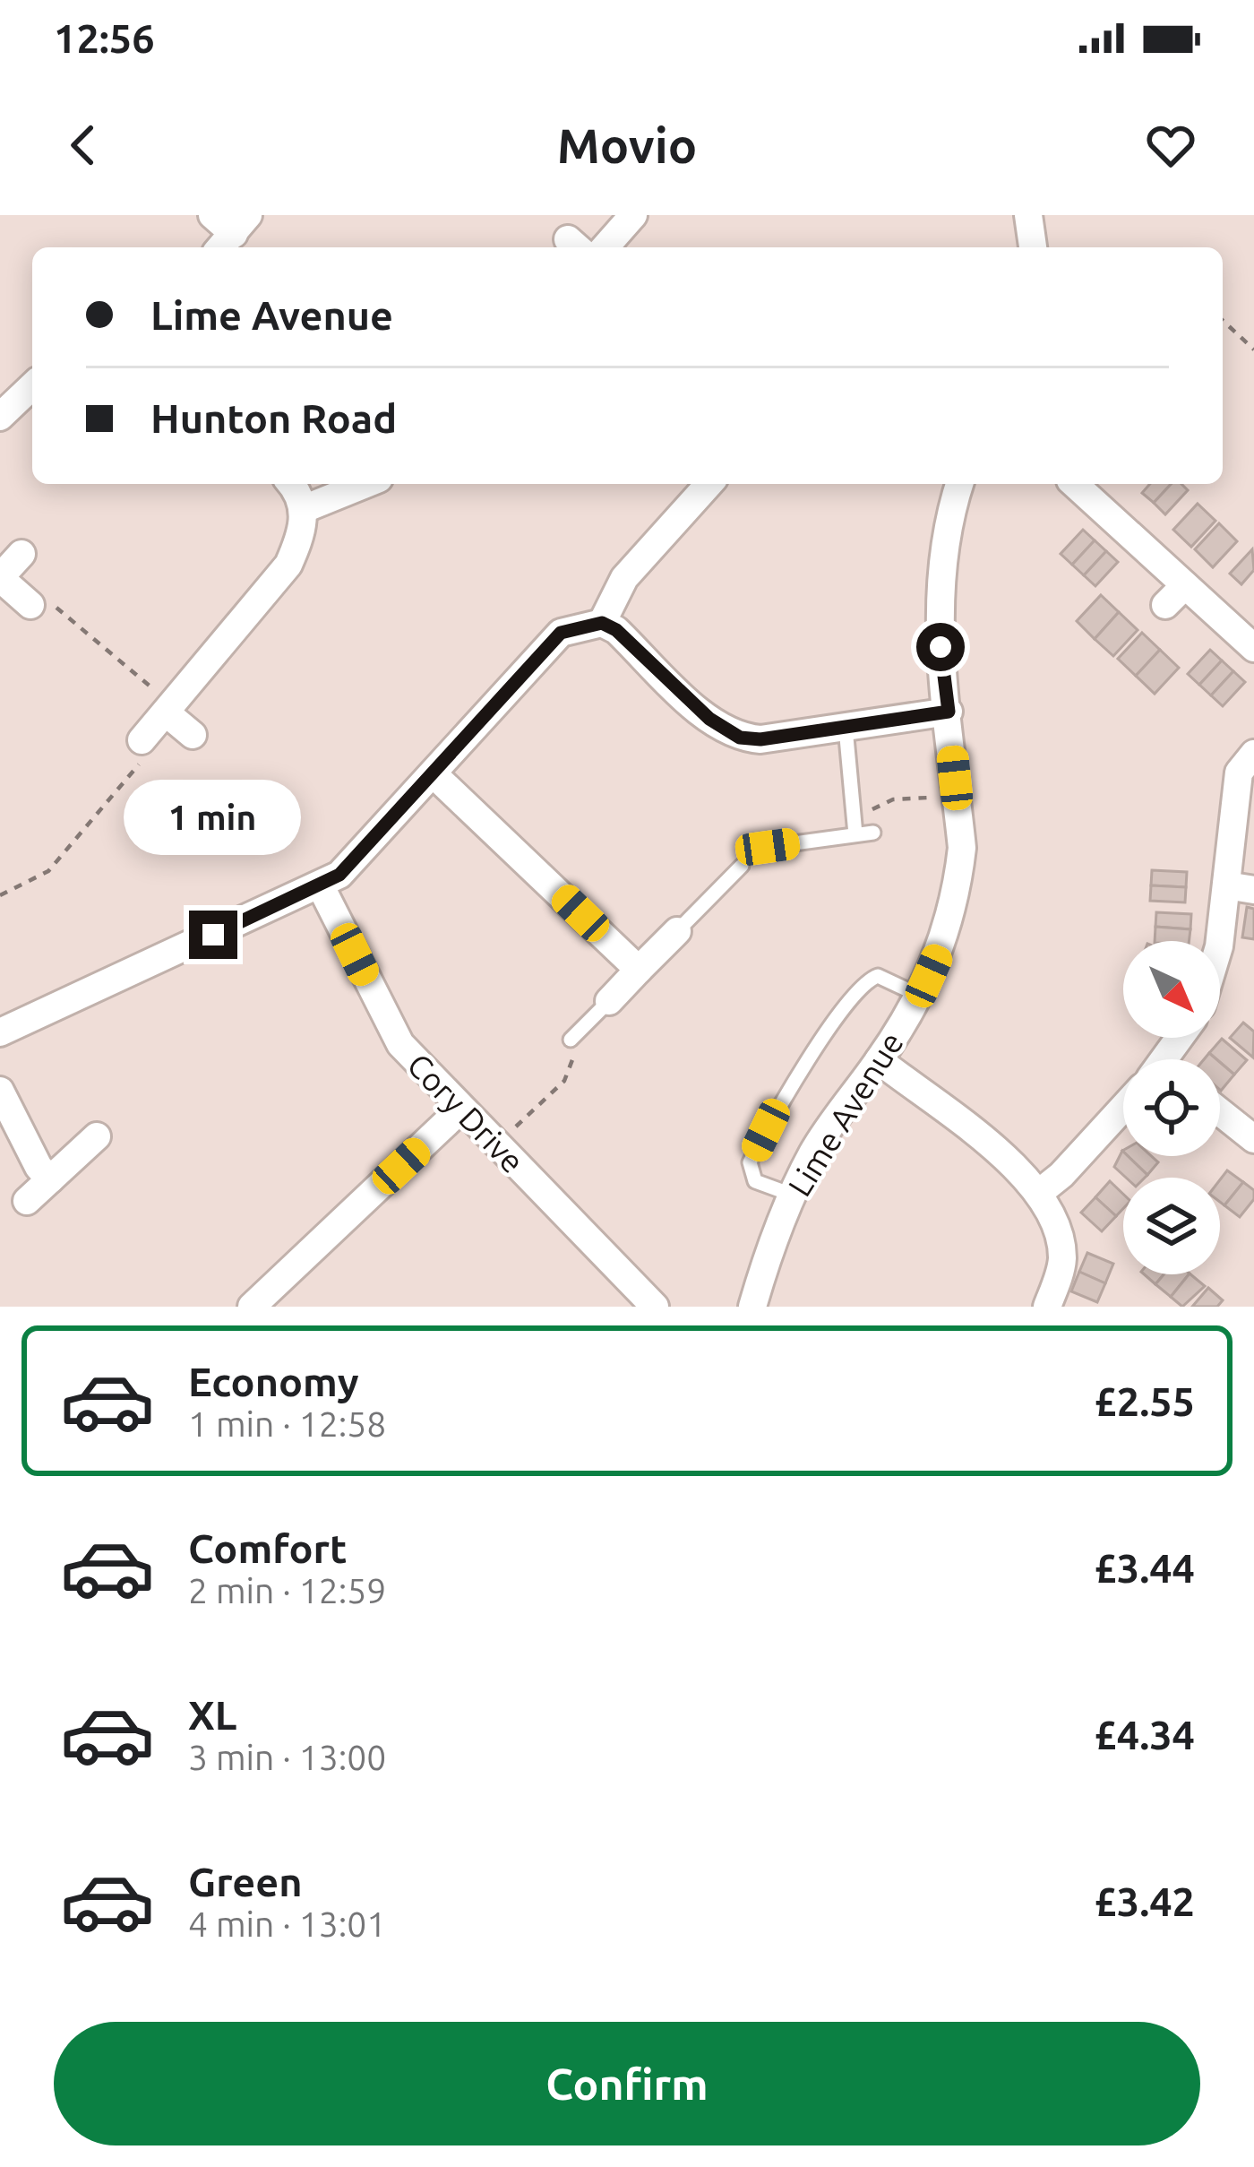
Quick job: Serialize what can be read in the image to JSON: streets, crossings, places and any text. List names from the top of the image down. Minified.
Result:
{"streets":{"street":["Cory Drive","Lime Avenue"]},"north":"bottom right","page":{"status":"12:56","header":"Movio","banner":["Lime Avenue","Hunton Road"],"bubble":"1 min","list":[{"name":"Economy","note":"1 min · 12:58","value":"£2.55"},{"name":"Comfort","note":"2 min · 12:59","value":"£3.44"},{"name":"XL","note":"3 min · 13:00","value":"£4.34"},{"name":"Green","note":"4 min · 13:01","value":"£3.42"}],"buttons":"Confirm"}}
